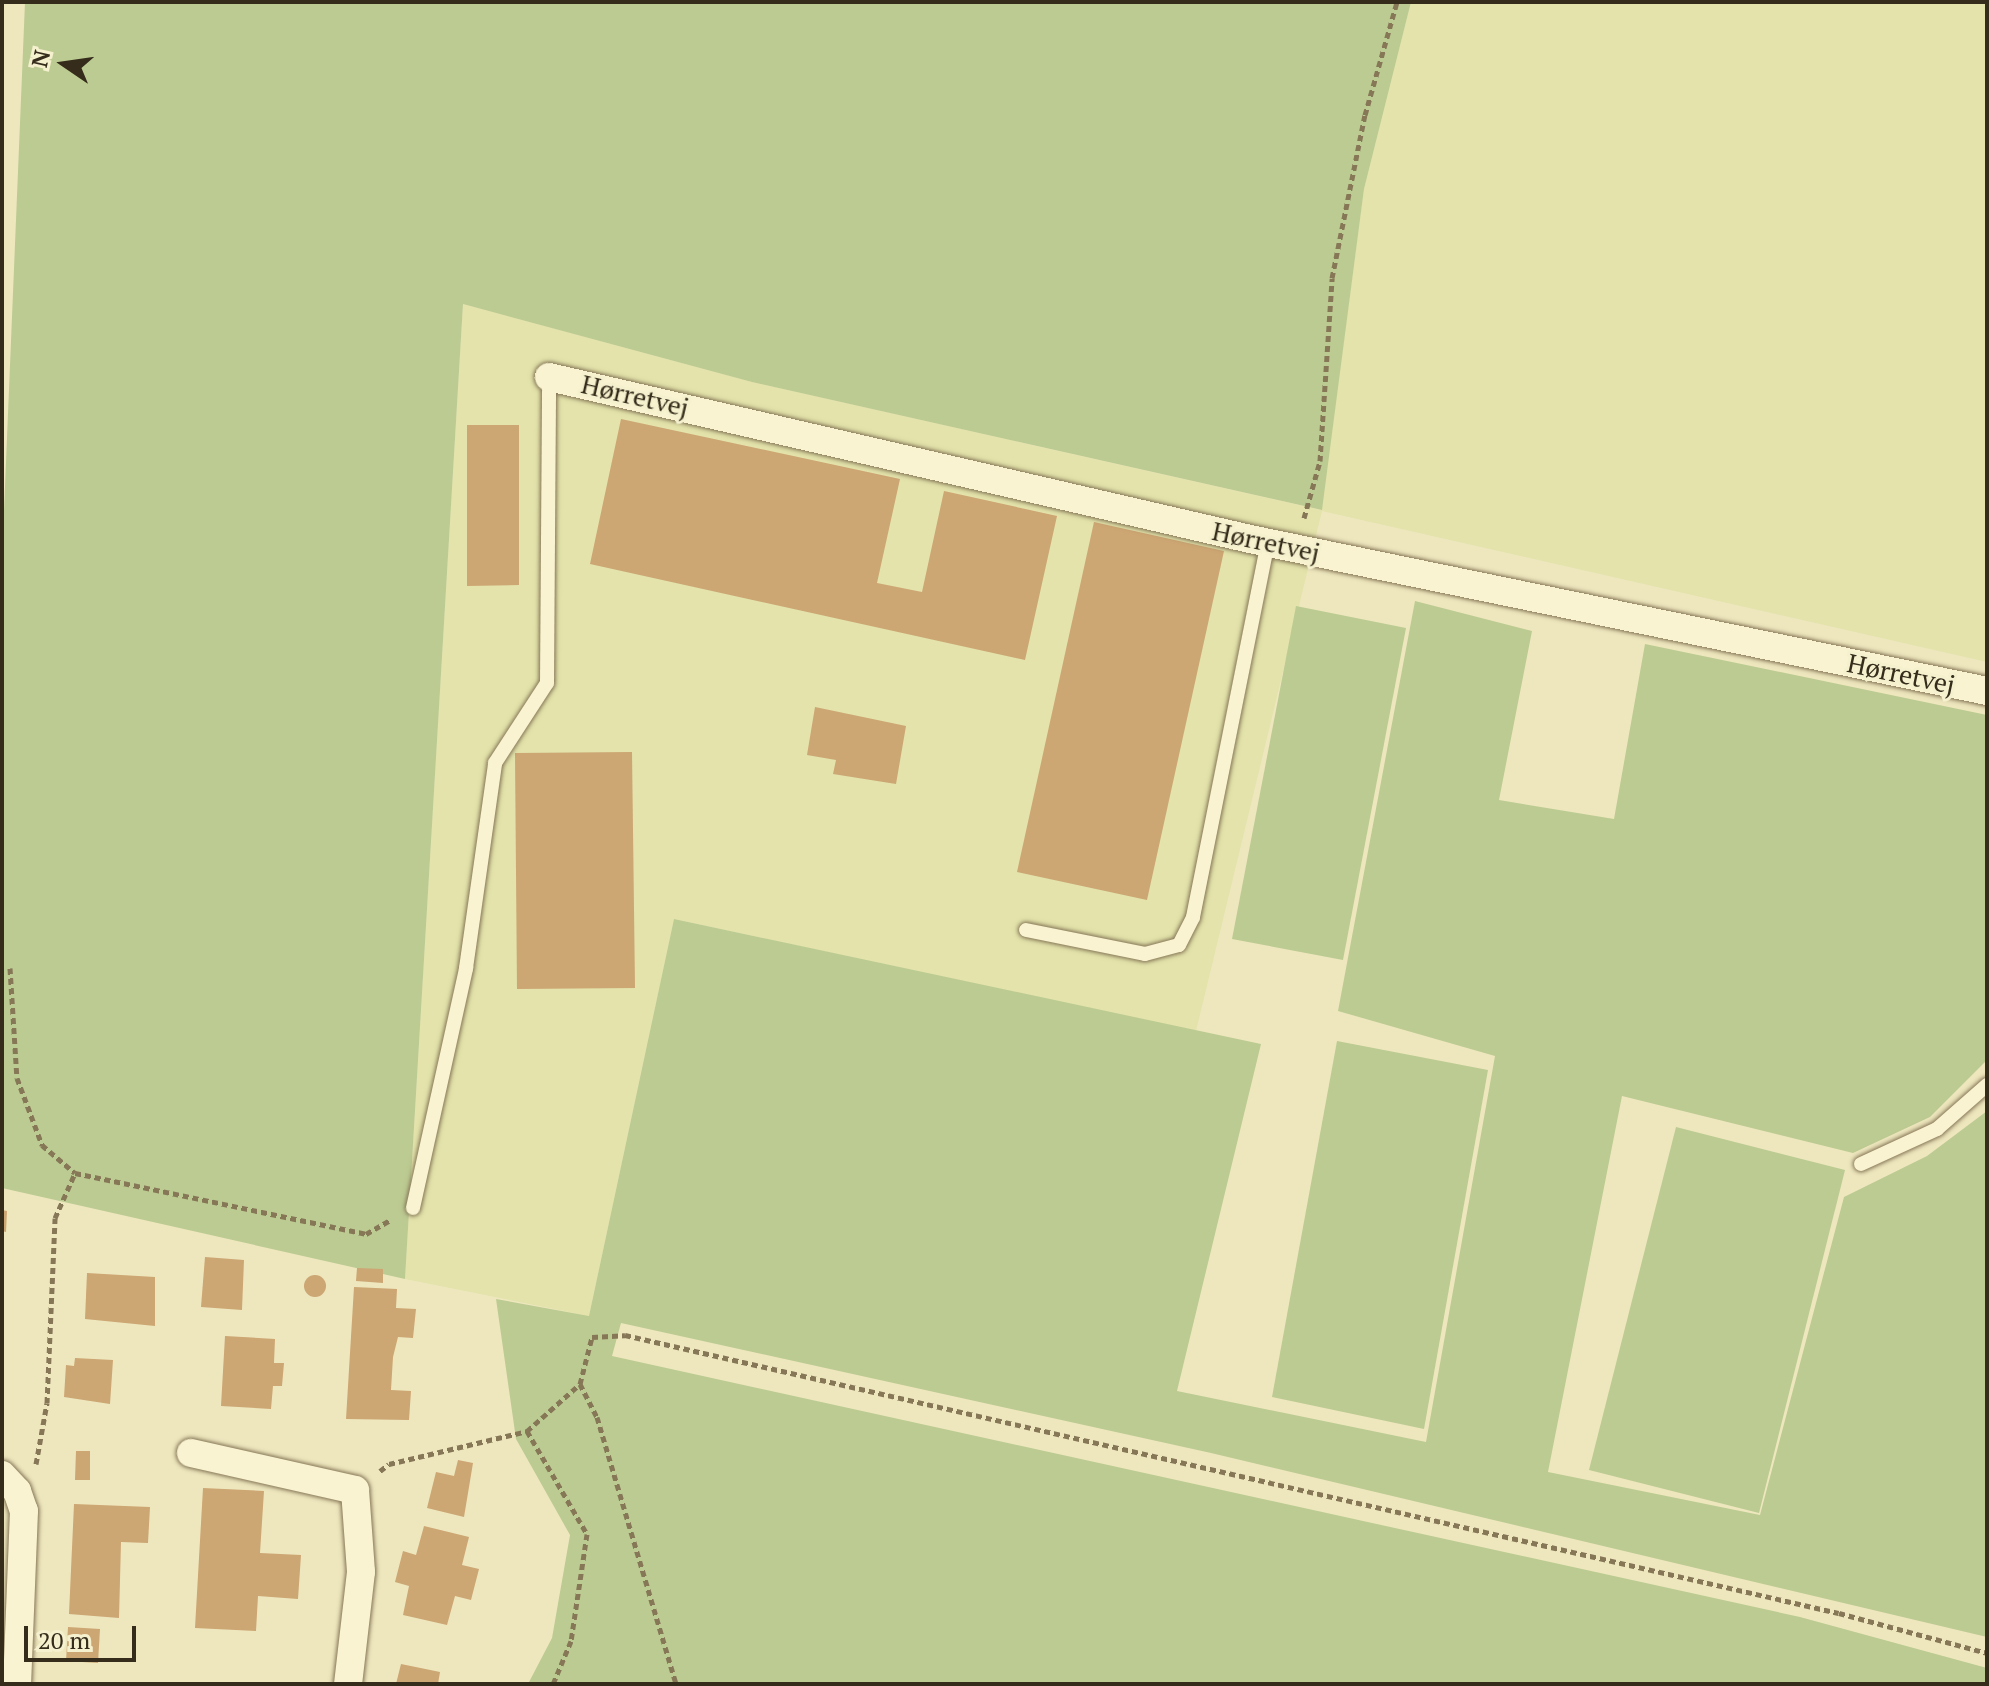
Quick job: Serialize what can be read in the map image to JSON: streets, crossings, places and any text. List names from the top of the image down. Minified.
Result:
{"streets":{"street":["Hørretvej"]},"scale_bar":"20 m","north":"left"}
